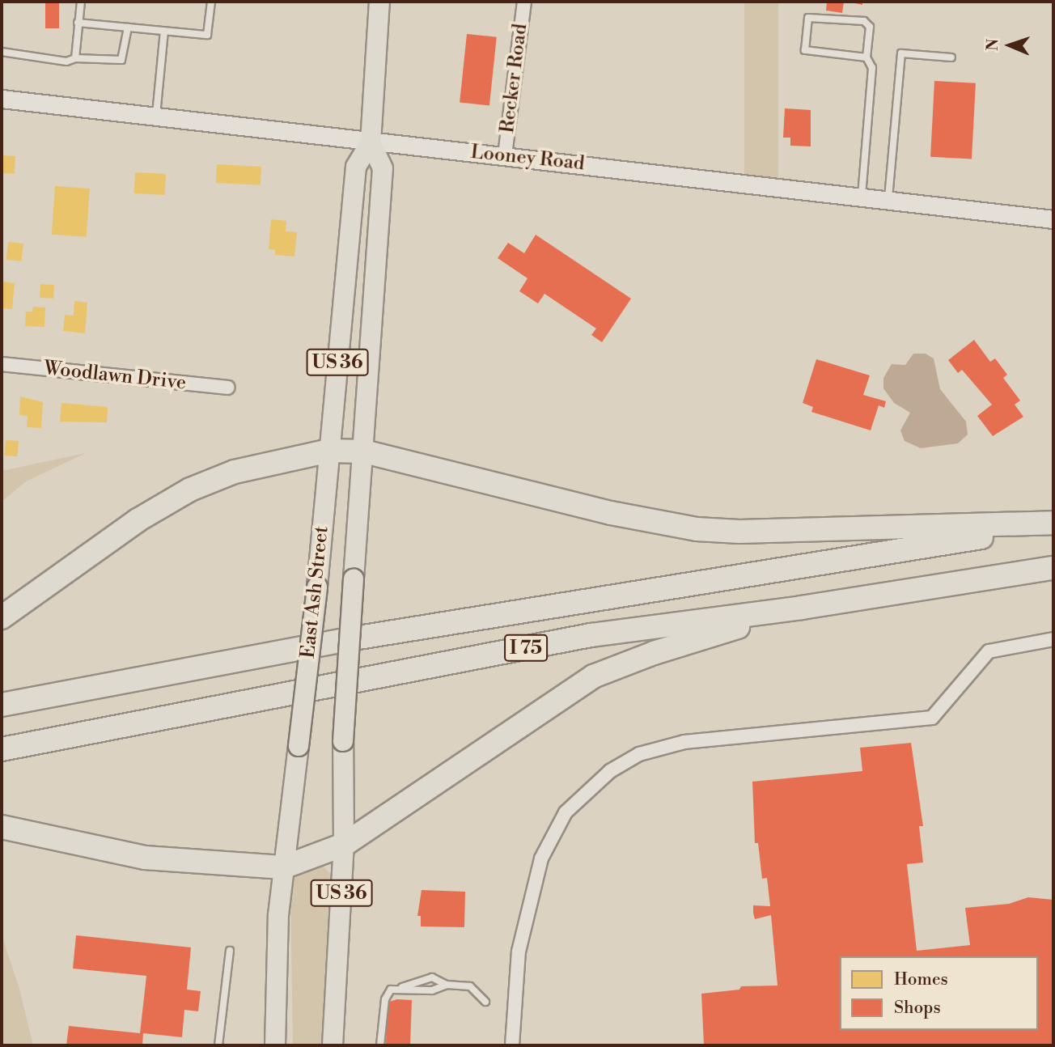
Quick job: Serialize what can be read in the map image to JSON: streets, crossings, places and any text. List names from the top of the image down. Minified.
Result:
{"streets":{"highway":["I 75"],"main road":["US 36","East Ash Street"],"street":["Recker Road","Looney Road","Woodlawn Drive"]},"crossings":[["Recker Road","Looney Road"],["Looney Road","East Ash Street"]],"legend":["Homes","Shops"],"north":"left"}
